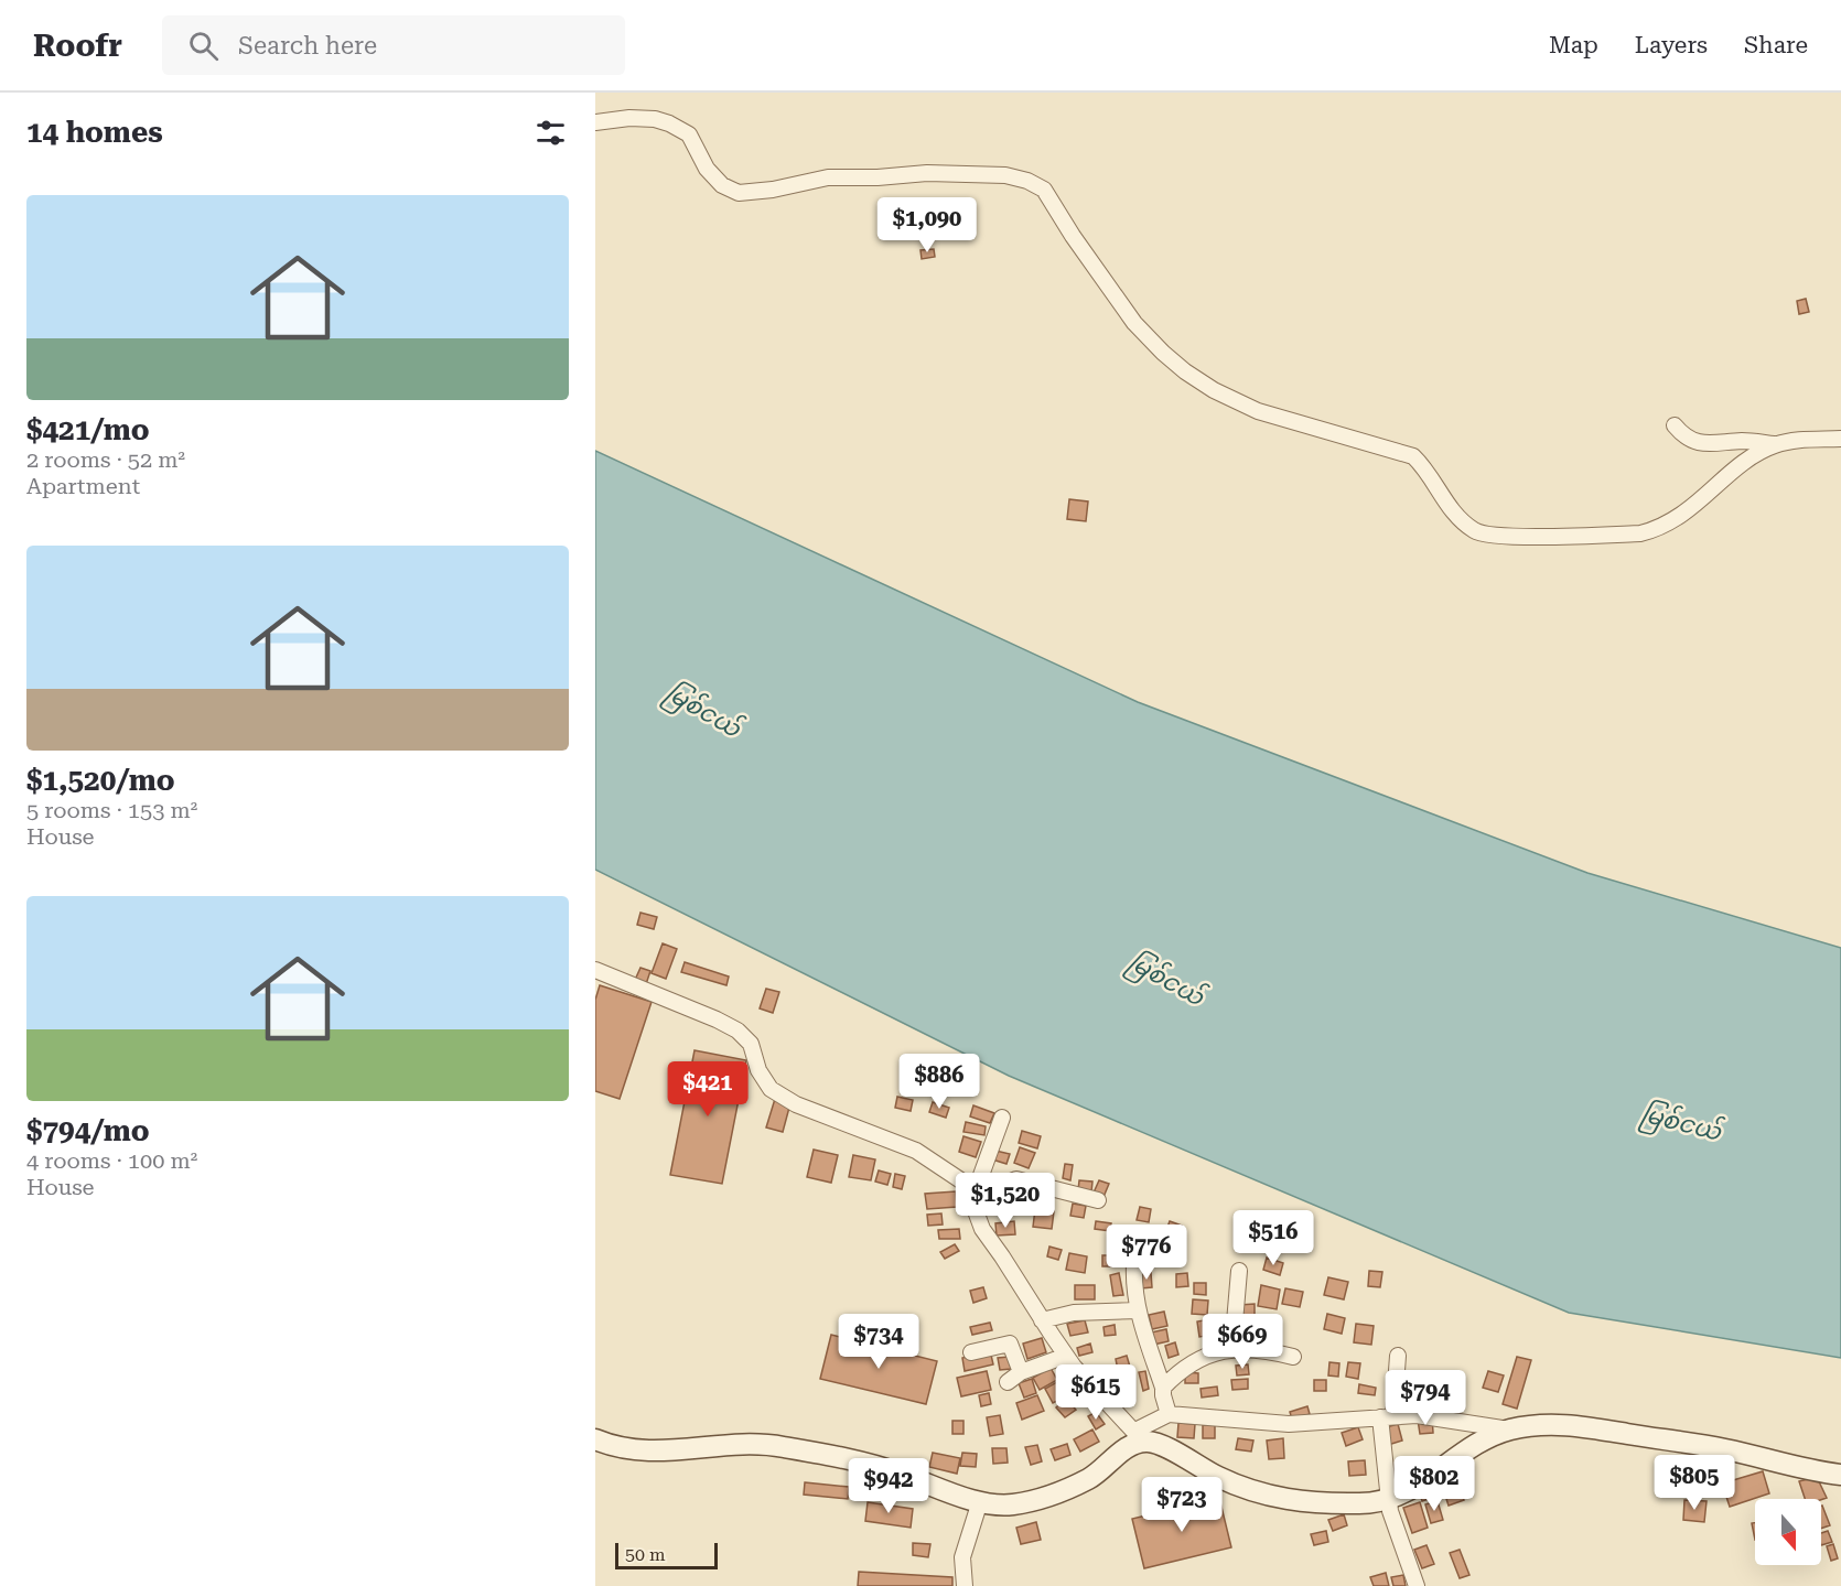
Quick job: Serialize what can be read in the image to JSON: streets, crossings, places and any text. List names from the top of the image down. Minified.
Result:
{"water":["မြစ်ငယ်"],"scale_bar":"50 m","north":"bottom","page":{"header":"Roofr","search":"Search here","nav":["Map","Layers","Share"],"heading":"14 homes","list":[{"name":"$421/mo","note":"2 rooms · 52 m² · Apartment"},{"name":"$1,520/mo","note":"5 rooms · 153 m² · House"},{"name":"$794/mo","note":"4 rooms · 100 m² · House"}],"price":["$1,090","$886","$421","$1,520","$516","$776","$734","$669","$615","$794","$805","$802","$942","$723"],"scale":"50 m"}}
